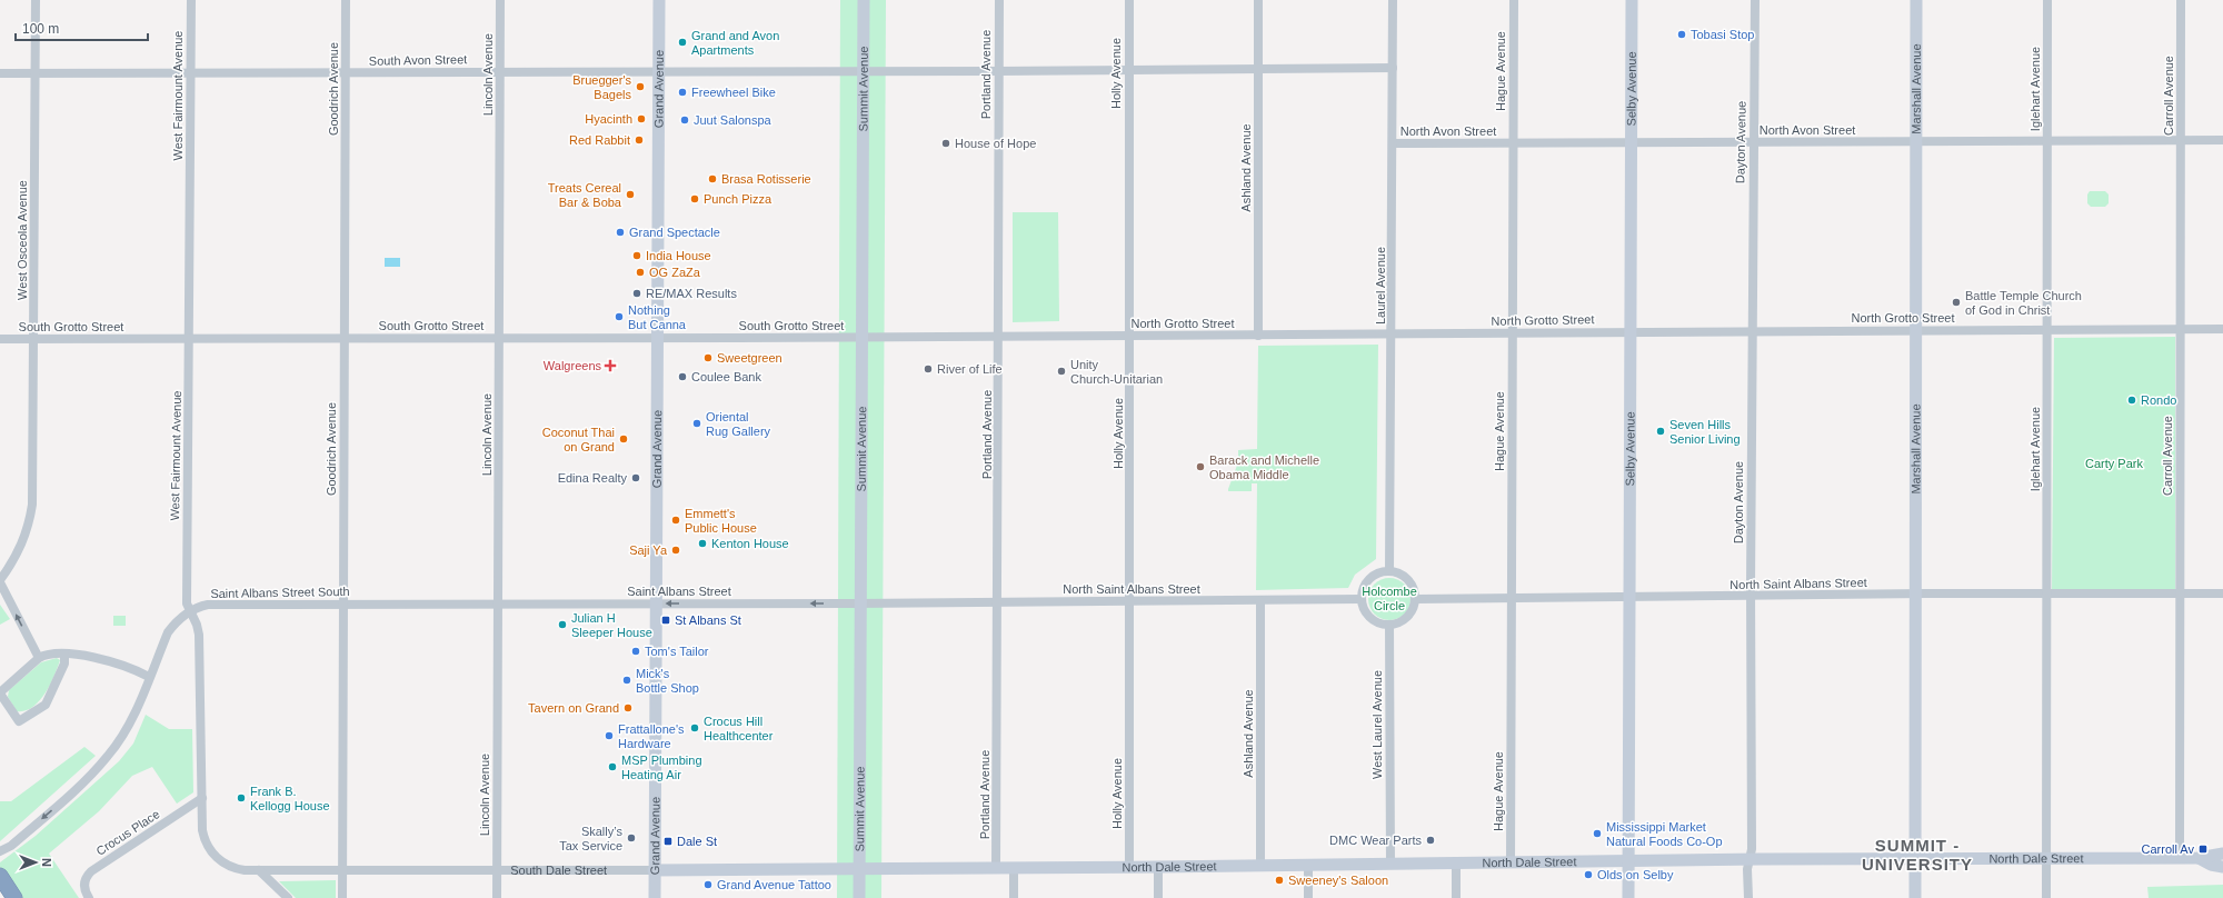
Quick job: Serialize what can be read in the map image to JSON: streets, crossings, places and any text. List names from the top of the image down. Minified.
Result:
{"streets":{"street":["South Avon Street","Hague Avenue","Holly Avenue","Lincoln Avenue","Portland Avenue","Goodrich Avenue","Grand Avenue","Summit Avenue","Selby Avenue","Marshall Avenue","Iglehart Avenue","West Fairmount Avenue","Carroll Avenue","North Avon Street","Dayton Avenue","Ashland Avenue","West Osceola Avenue","Laurel Avenue","North Grotto Street","South Grotto Street","North Saint Albans Street","Saint Albans Street","Saint Albans Street South","West Laurel Avenue","Crocus Place","North Dale Street","South Dale Street"]},"crossings":[["South Avon Street","Lincoln Avenue"],["South Avon Street","Goodrich Avenue"],["South Avon Street","Grand Avenue"],["South Avon Street","Summit Avenue"],["South Avon Street","West Fairmount Avenue"],["South Avon Street","West Osceola Avenue"],["Hague Avenue","North Avon Street"],["Hague Avenue","North Grotto Street"],["Hague Avenue","North Saint Albans Street"],["Hague Avenue","North Dale Street"],["Holly Avenue","North Grotto Street"],["Holly Avenue","North Saint Albans Street"],["Holly Avenue","North Dale Street"],["Lincoln Avenue","South Grotto Street"],["Lincoln Avenue","Saint Albans Street"],["Lincoln Avenue","Saint Albans Street South"],["Lincoln Avenue","South Dale Street"],["Portland Avenue","North Grotto Street"],["Portland Avenue","North Saint Albans Street"],["Portland Avenue","North Dale Street"],["Goodrich Avenue","South Grotto Street"],["Goodrich Avenue","Saint Albans Street South"],["Goodrich Avenue","South Dale Street"],["Grand Avenue","South Grotto Street"],["Grand Avenue","Saint Albans Street"],["Grand Avenue","South Dale Street"],["Summit Avenue","North Grotto Street"],["Summit Avenue","South Grotto Street"],["Summit Avenue","North Saint Albans Street"],["Summit Avenue","Saint Albans Street"],["Summit Avenue","North Dale Street"],["Summit Avenue","South Dale Street"],["Selby Avenue","North Avon Street"],["Selby Avenue","North Grotto Street"],["Selby Avenue","North Saint Albans Street"],["Selby Avenue","North Dale Street"],["Marshall Avenue","North Avon Street"],["Marshall Avenue","North Grotto Street"],["Marshall Avenue","North Saint Albans Street"],["Marshall Avenue","North Dale Street"],["Iglehart Avenue","North Avon Street"],["Iglehart Avenue","North Grotto Street"],["Iglehart Avenue","North Saint Albans Street"],["Iglehart Avenue","North Dale Street"],["West Fairmount Avenue","South Grotto Street"],["West Fairmount Avenue","Saint Albans Street South"],["West Fairmount Avenue","Crocus Place"],["West Fairmount Avenue","South Dale Street"],["Carroll Avenue","North Avon Street"],["Carroll Avenue","North Grotto Street"],["Carroll Avenue","North Saint Albans Street"],["Carroll Avenue","North Dale Street"],["North Avon Street","Dayton Avenue"],["North Avon Street","Laurel Avenue"],["Dayton Avenue","North Grotto Street"],["Dayton Avenue","North Saint Albans Street"],["Dayton Avenue","North Dale Street"],["Ashland Avenue","North Grotto Street"],["Ashland Avenue","North Saint Albans Street"],["Ashland Avenue","North Dale Street"],["West Osceola Avenue","South Grotto Street"],["Laurel Avenue","North Grotto Street"],["Laurel Avenue","North Saint Albans Street"],["Laurel Avenue","West Laurel Avenue"],["North Grotto Street","South Grotto Street"],["North Saint Albans Street","Saint Albans Street"],["North Saint Albans Street","West Laurel Avenue"],["Saint Albans Street","Saint Albans Street South"],["West Laurel Avenue","North Dale Street"],["North Dale Street","South Dale Street"]],"one_way":["Saint Albans Street","Saint Albans Street South"],"districts":["SUMMIT - UNIVERSITY"],"parks":["Carty Park","Holcombe Circle"],"places":{"other":["Tobasi Stop","Grand and Avon Apartments","Bruegger's Bagels","Freewheel Bike","Hyacinth","Juut Salonspa","Red Rabbit","House of Hope","Brasa Rotisserie","Treats Cereal Bar & Boba","Punch Pizza","Grand Spectacle","India House","OG ZaZa","RE/MAX Results","Battle Temple Church of God in Christ","Nothing But Canna","Sweetgreen","River of Life","Unity Church-Unitarian","Coulee Bank","Rondo","Oriental Rug Gallery","Seven Hills Senior Living","Coconut Thai on Grand","Barack and Michelle Obama Middle","Edina Realty","Emmett's Public House","Kenton House","Saji Ya","Julian H Sleeper House","Tom's Tailor","Mick's Bottle Shop","Tavern on Grand","Crocus Hill Healthcenter","Frattallone's Hardware","MSP Plumbing Heating Air","Frank B. Kellogg House","Mississippi Market Natural Foods Co-Op","Skally’s Tax Service","DMC Wear Parts","Olds on Selby","Sweeney's Saloon","Grand Avenue Tattoo"],"health":["Walgreens"],"transit":["St Albans St","Dale St","Carroll Av"]},"scale_bar":"100 m","north":"right"}
